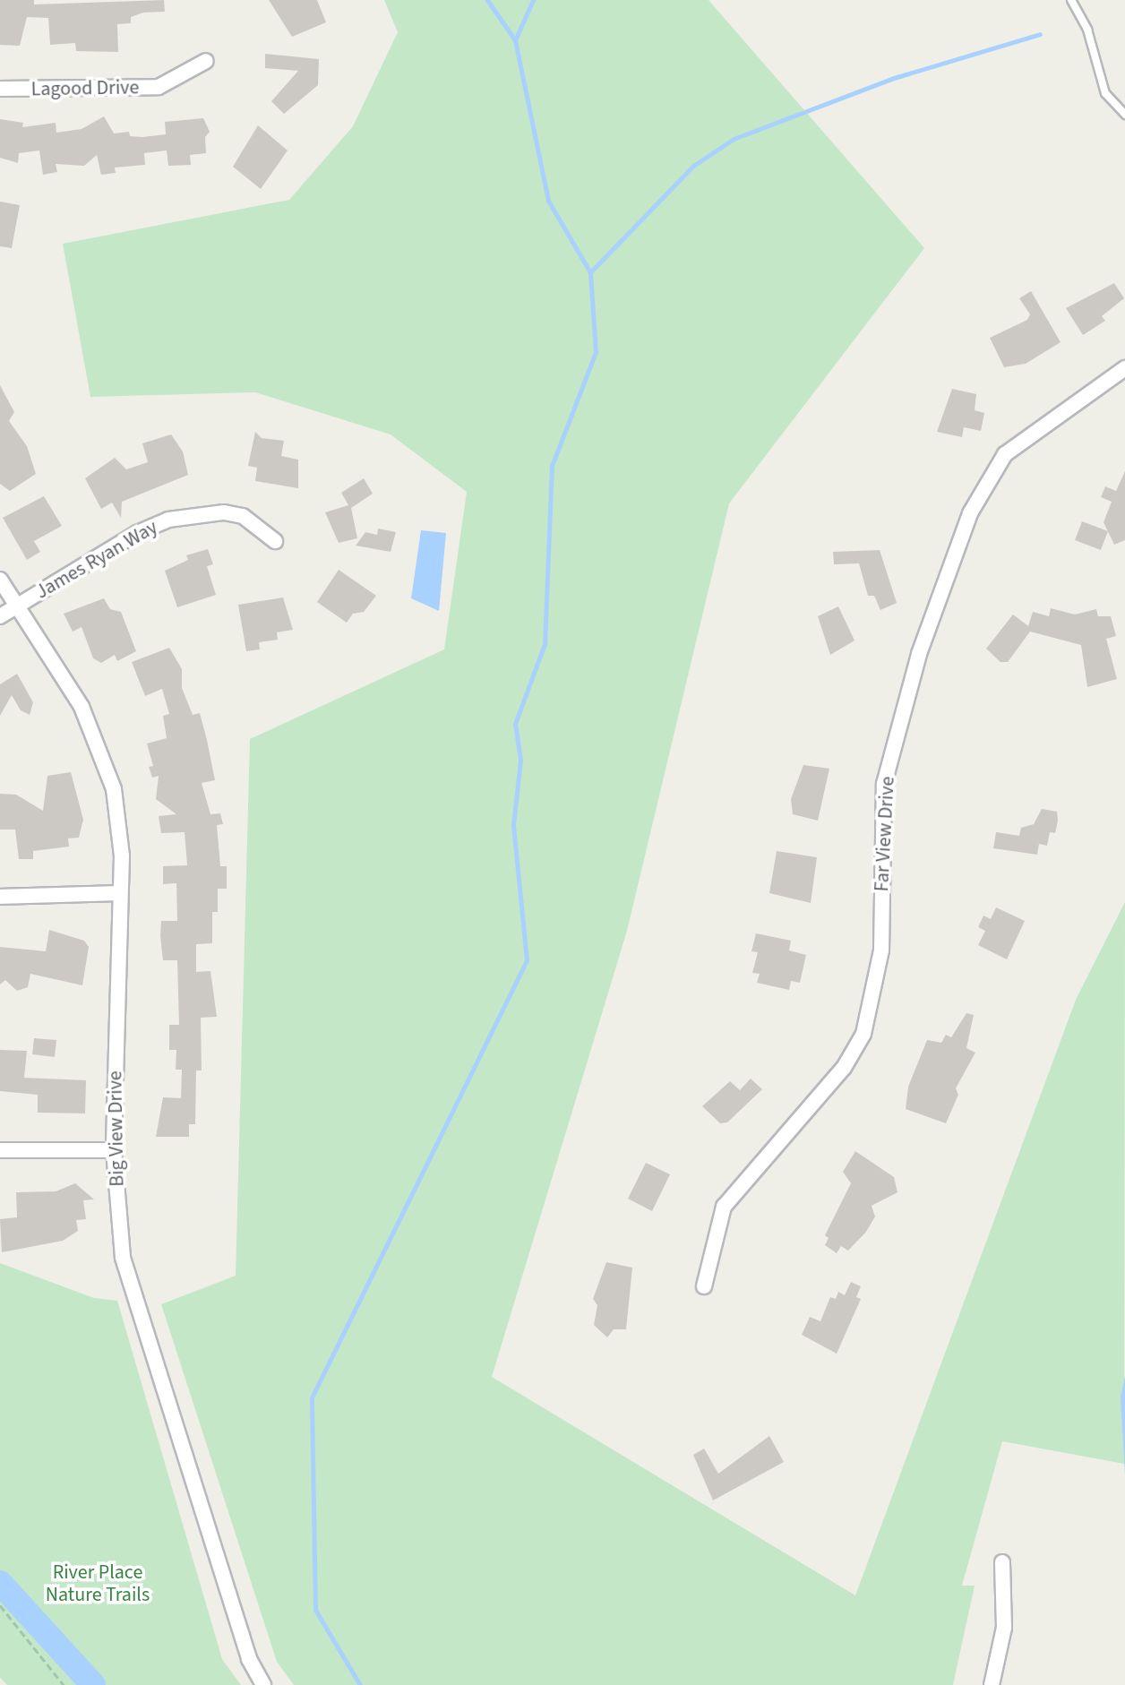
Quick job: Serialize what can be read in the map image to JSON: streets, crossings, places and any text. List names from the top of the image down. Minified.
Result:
{"streets":{"street":["Lagood Drive","James Ryan Way","Far View Drive","Big View Drive"]},"crossings":[["James Ryan Way","Big View Drive"]],"parks":["River Place Nature Trails"]}
